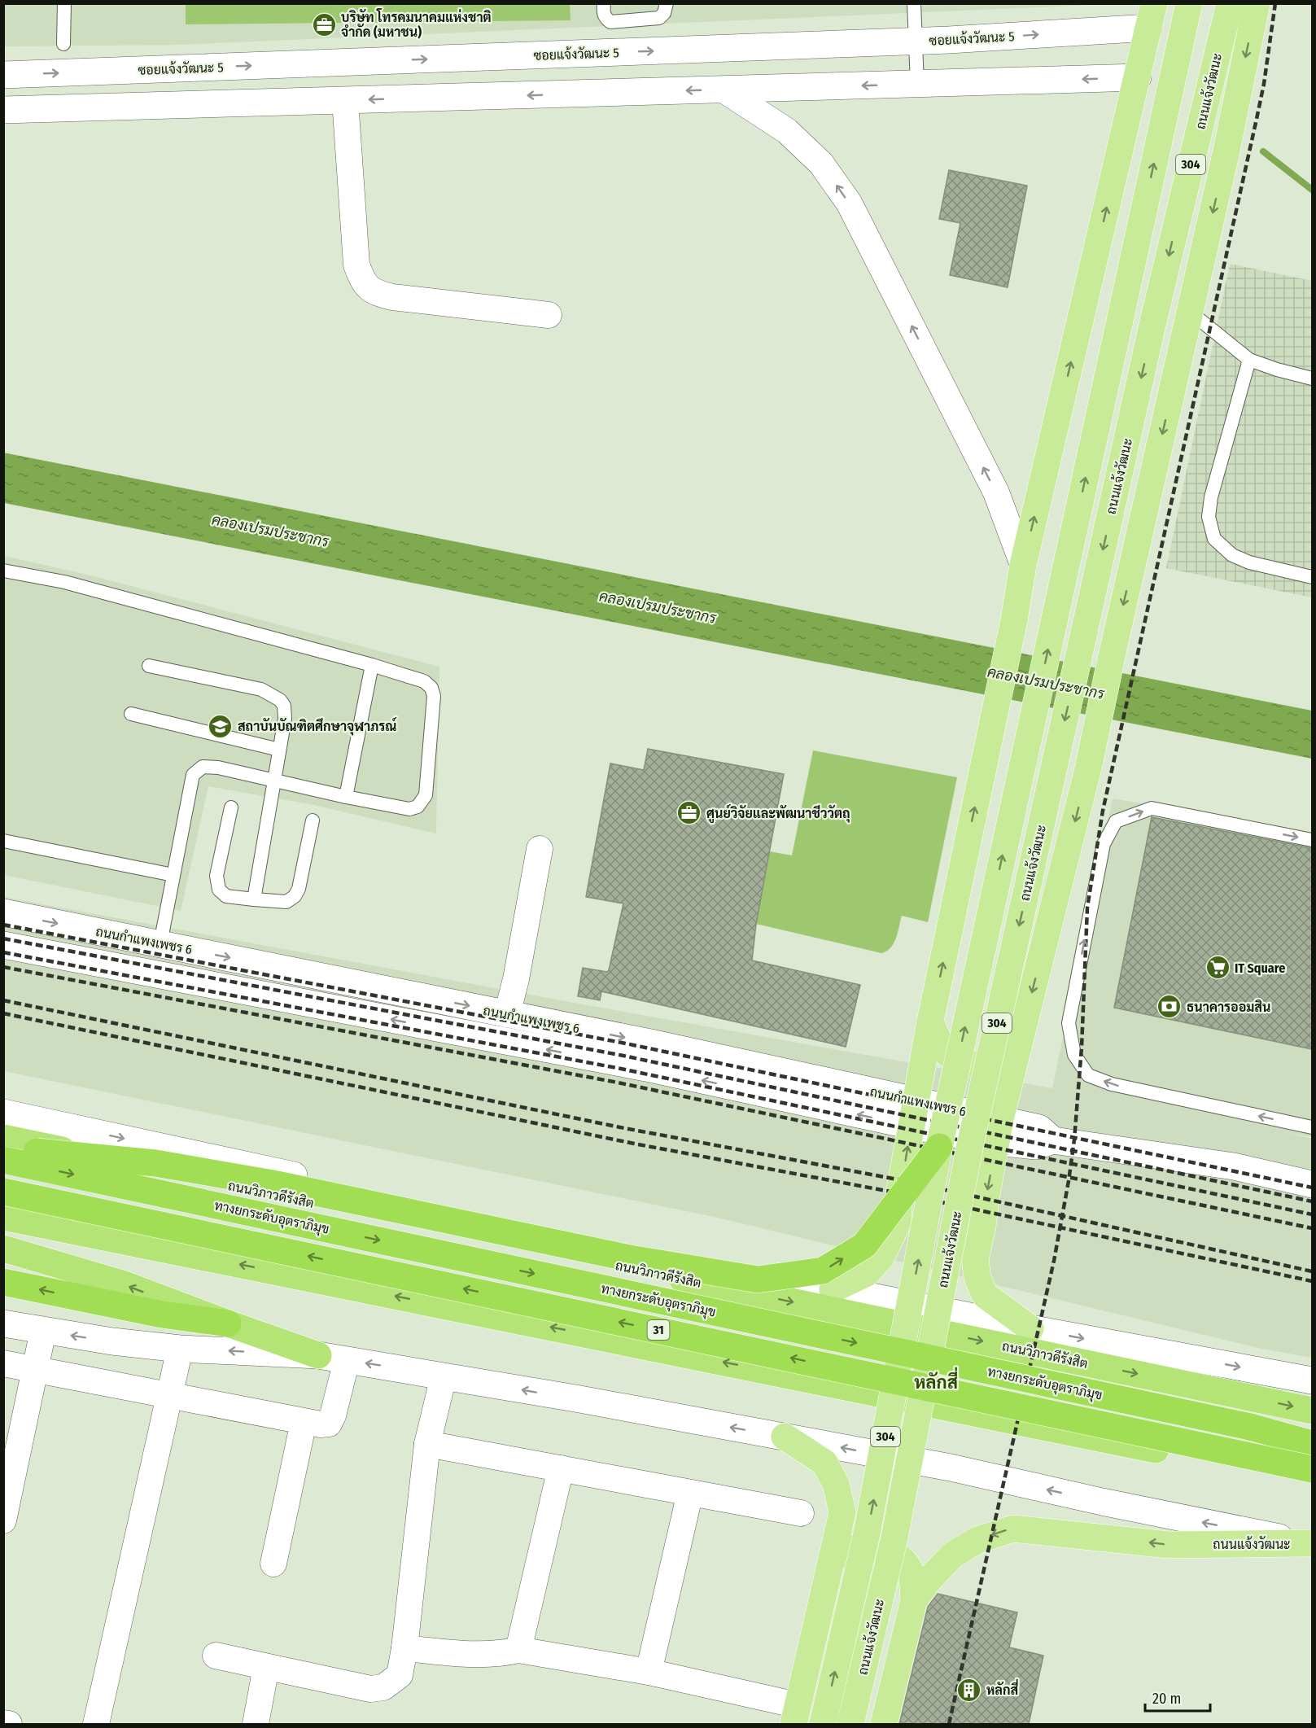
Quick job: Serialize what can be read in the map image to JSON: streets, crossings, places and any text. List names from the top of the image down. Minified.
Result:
{"streets":{"highway":["ถนนวิภาวดีรังสิต","ทางยกระดับอุตราภิมุข","31"],"main road":["ถนนแจ้งวัฒนะ","304"],"street":["ซอยแจ้งวัฒนะ 5","ถนนกำแพงเพชร 6"]},"crossings":[["ถนนแจ้งวัฒนะ","ถนนกำแพงเพชร 6"],["ถนนแจ้งวัฒนะ","ถนนวิภาวดีรังสิต"]],"districts":["หลักสี่"],"water":["คลองเปรมประชากร"],"places":{"office":["บริษัท โทรคมนาคมแห่งชาติ จำกัด (มหาชน)","ศูนย์วิจัยและพัฒนาชีววัตถุ"],"school or university":["สถาบันบัณฑิตศึกษาจุฬาภรณ์"],"supermarket":["IT Square"],"bank":["ธนาคารออมสิน"],"building":["หลักสี่"]},"scale_bar":"20 m"}
